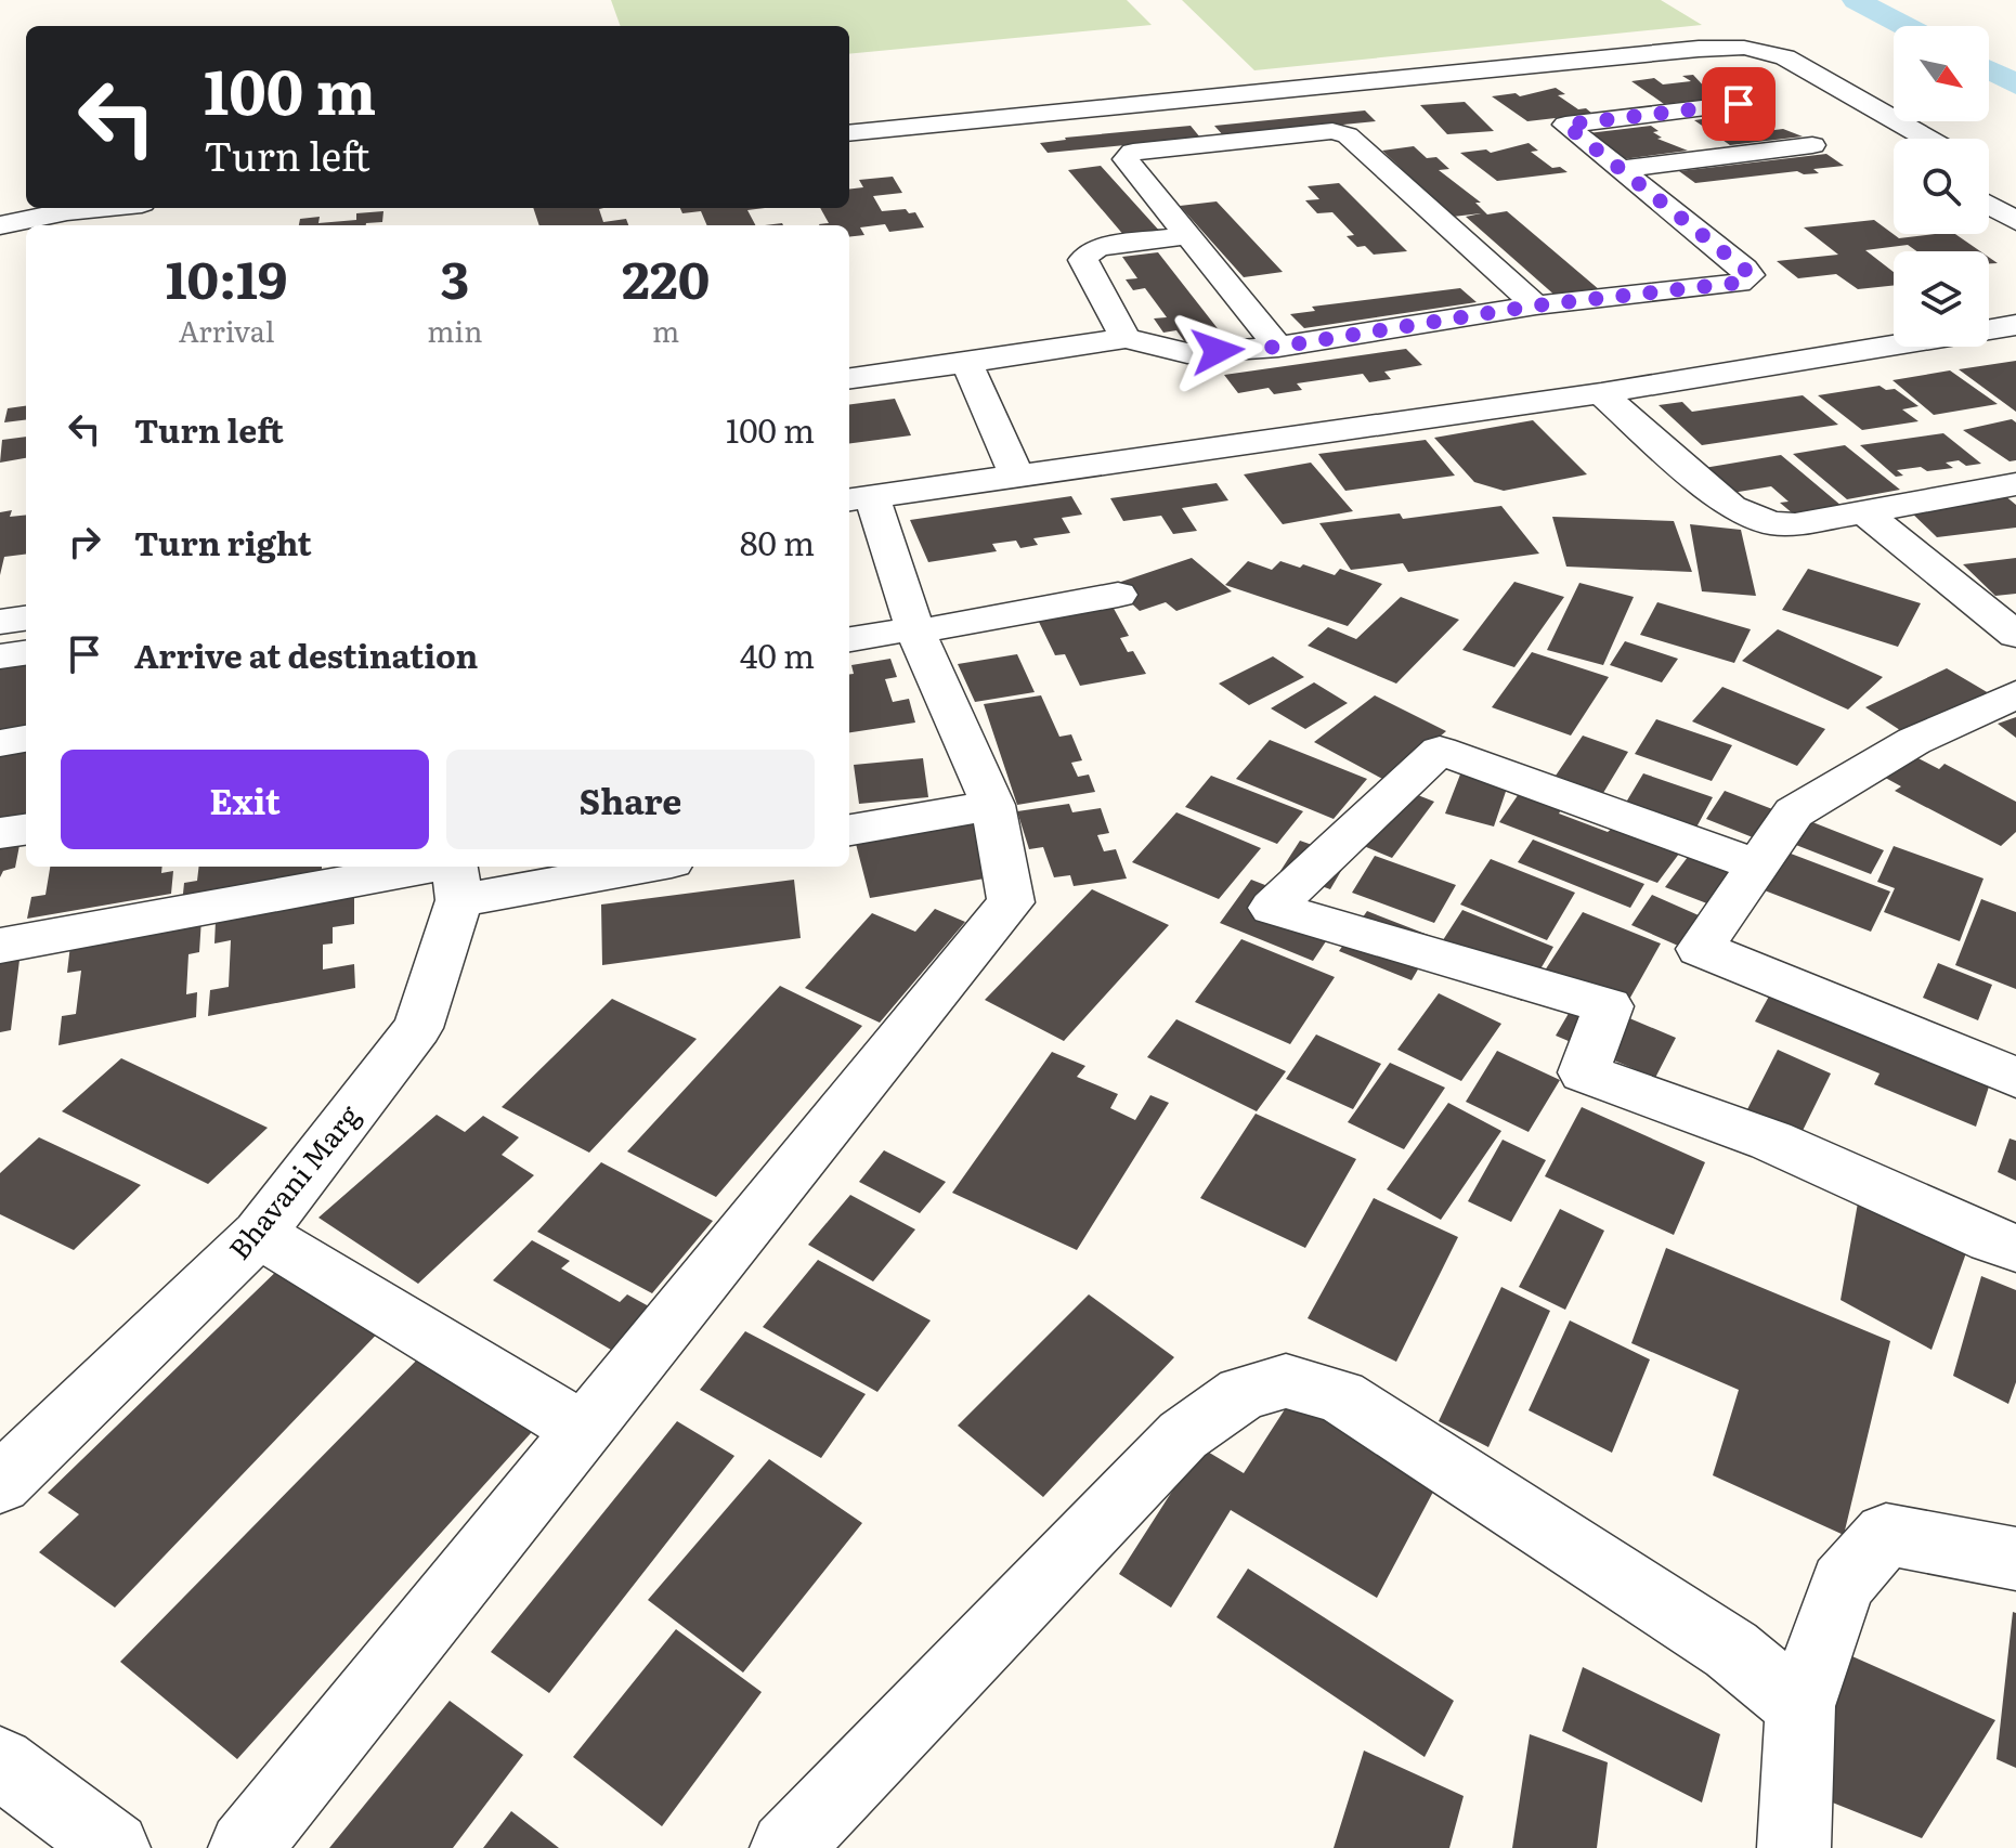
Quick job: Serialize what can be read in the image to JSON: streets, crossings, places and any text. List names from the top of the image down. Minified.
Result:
{"streets":{"street":["Bhavani Marg"]},"north":"bottom right","page":{"turn":["100 m","Turn left"],"eta":["10:19","Arrival","3","min","220","m"],"list":[{"name":"Turn left","value":"100 m"},{"name":"Turn right","value":"80 m"},{"name":"Arrive at destination","value":"40 m"}],"buttons":["Exit","Share"]}}
